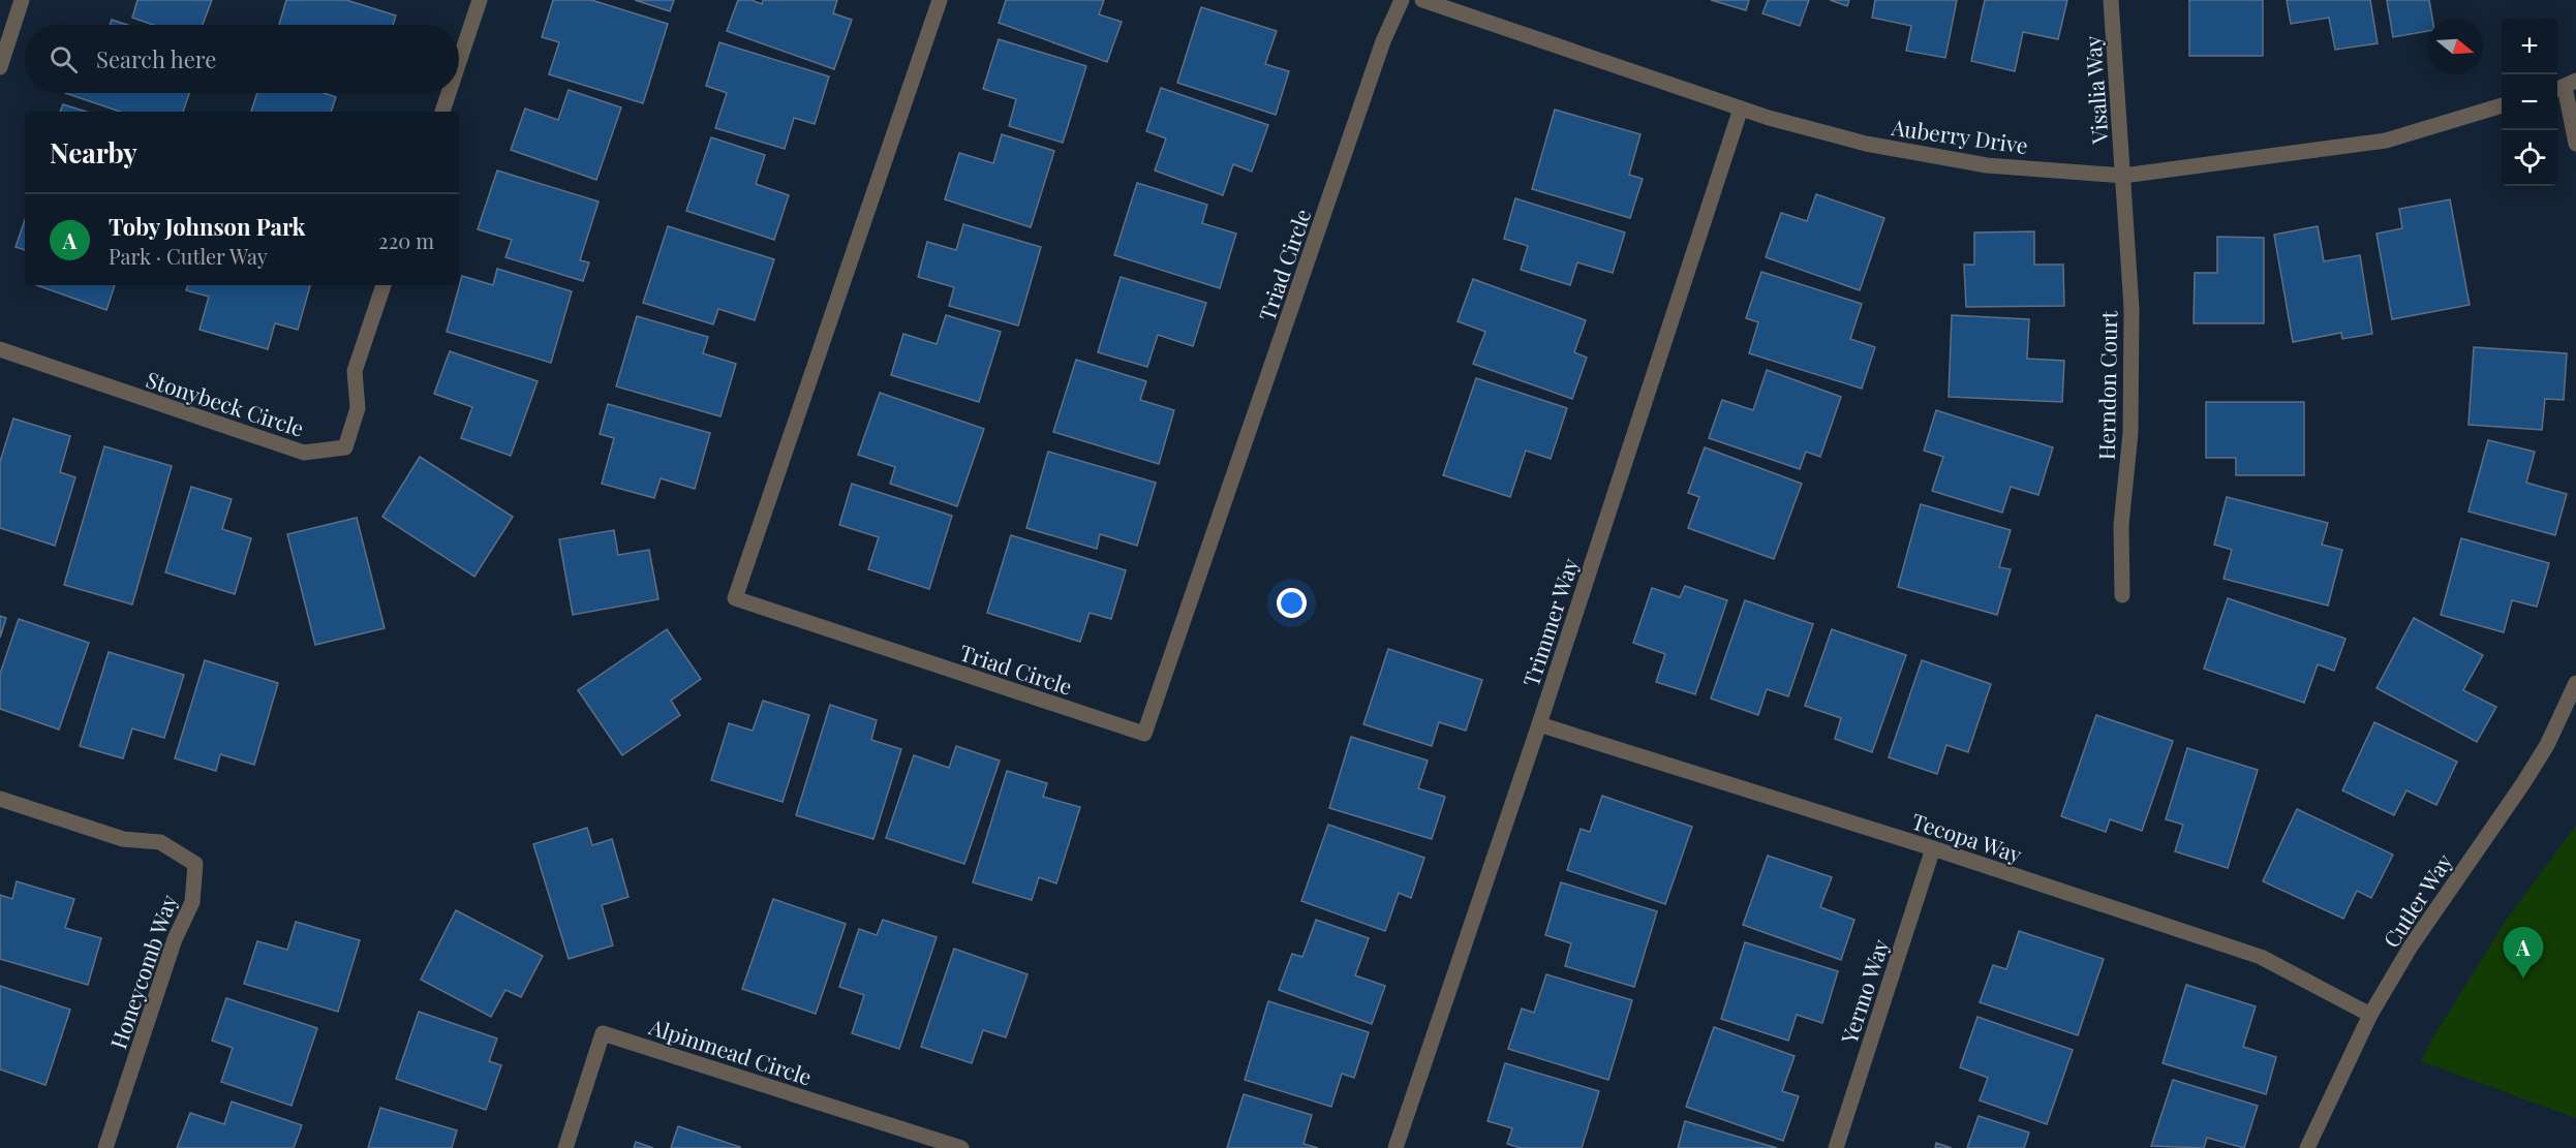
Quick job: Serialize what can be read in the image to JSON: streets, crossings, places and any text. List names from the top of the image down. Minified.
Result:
{"streets":{"street":["Visalia Way","Auberry Drive","Triad Circle","Herndon Court","Stonybeck Circle","Trimmer Way","Tecopa Way","Cutler Way","Honeycomb Way","Yermo Way","Alpinmead Circle"]},"crossings":[["Visalia Way","Auberry Drive"],["Visalia Way","Herndon Court"],["Auberry Drive","Herndon Court"],["Auberry Drive","Trimmer Way"],["Trimmer Way","Tecopa Way"],["Tecopa Way","Cutler Way"],["Tecopa Way","Yermo Way"]],"north":"right","page":{"map_buttons":["+","−"],"search":"Search here","heading":"Nearby","list":[{"mark":"A","name":"Toby Johnson Park","note":"Park · Cutler Way","value":"220 m"}],"pins":"A"}}
